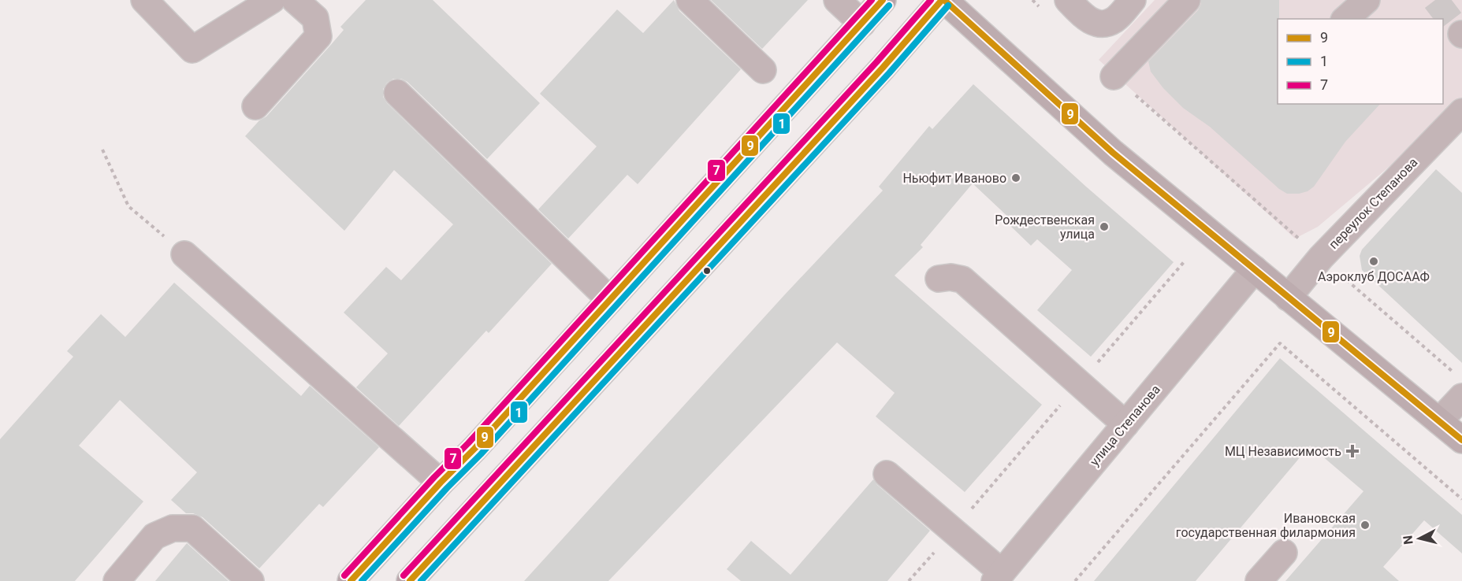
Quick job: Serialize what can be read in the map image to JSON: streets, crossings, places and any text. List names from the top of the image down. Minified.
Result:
{"streets":{"street":["переулок Степанова","улица Степанова"]},"places":{"other":["Ньюфит Иваново","Рождественская улица","Аэроклуб ДОСААФ","Ивановская государственная филармония"],"health":["МЦ Независимость"]},"lines":["transit line 9","transit line 7","transit line 1"],"legend":["9","1","7"],"north":"left"}
